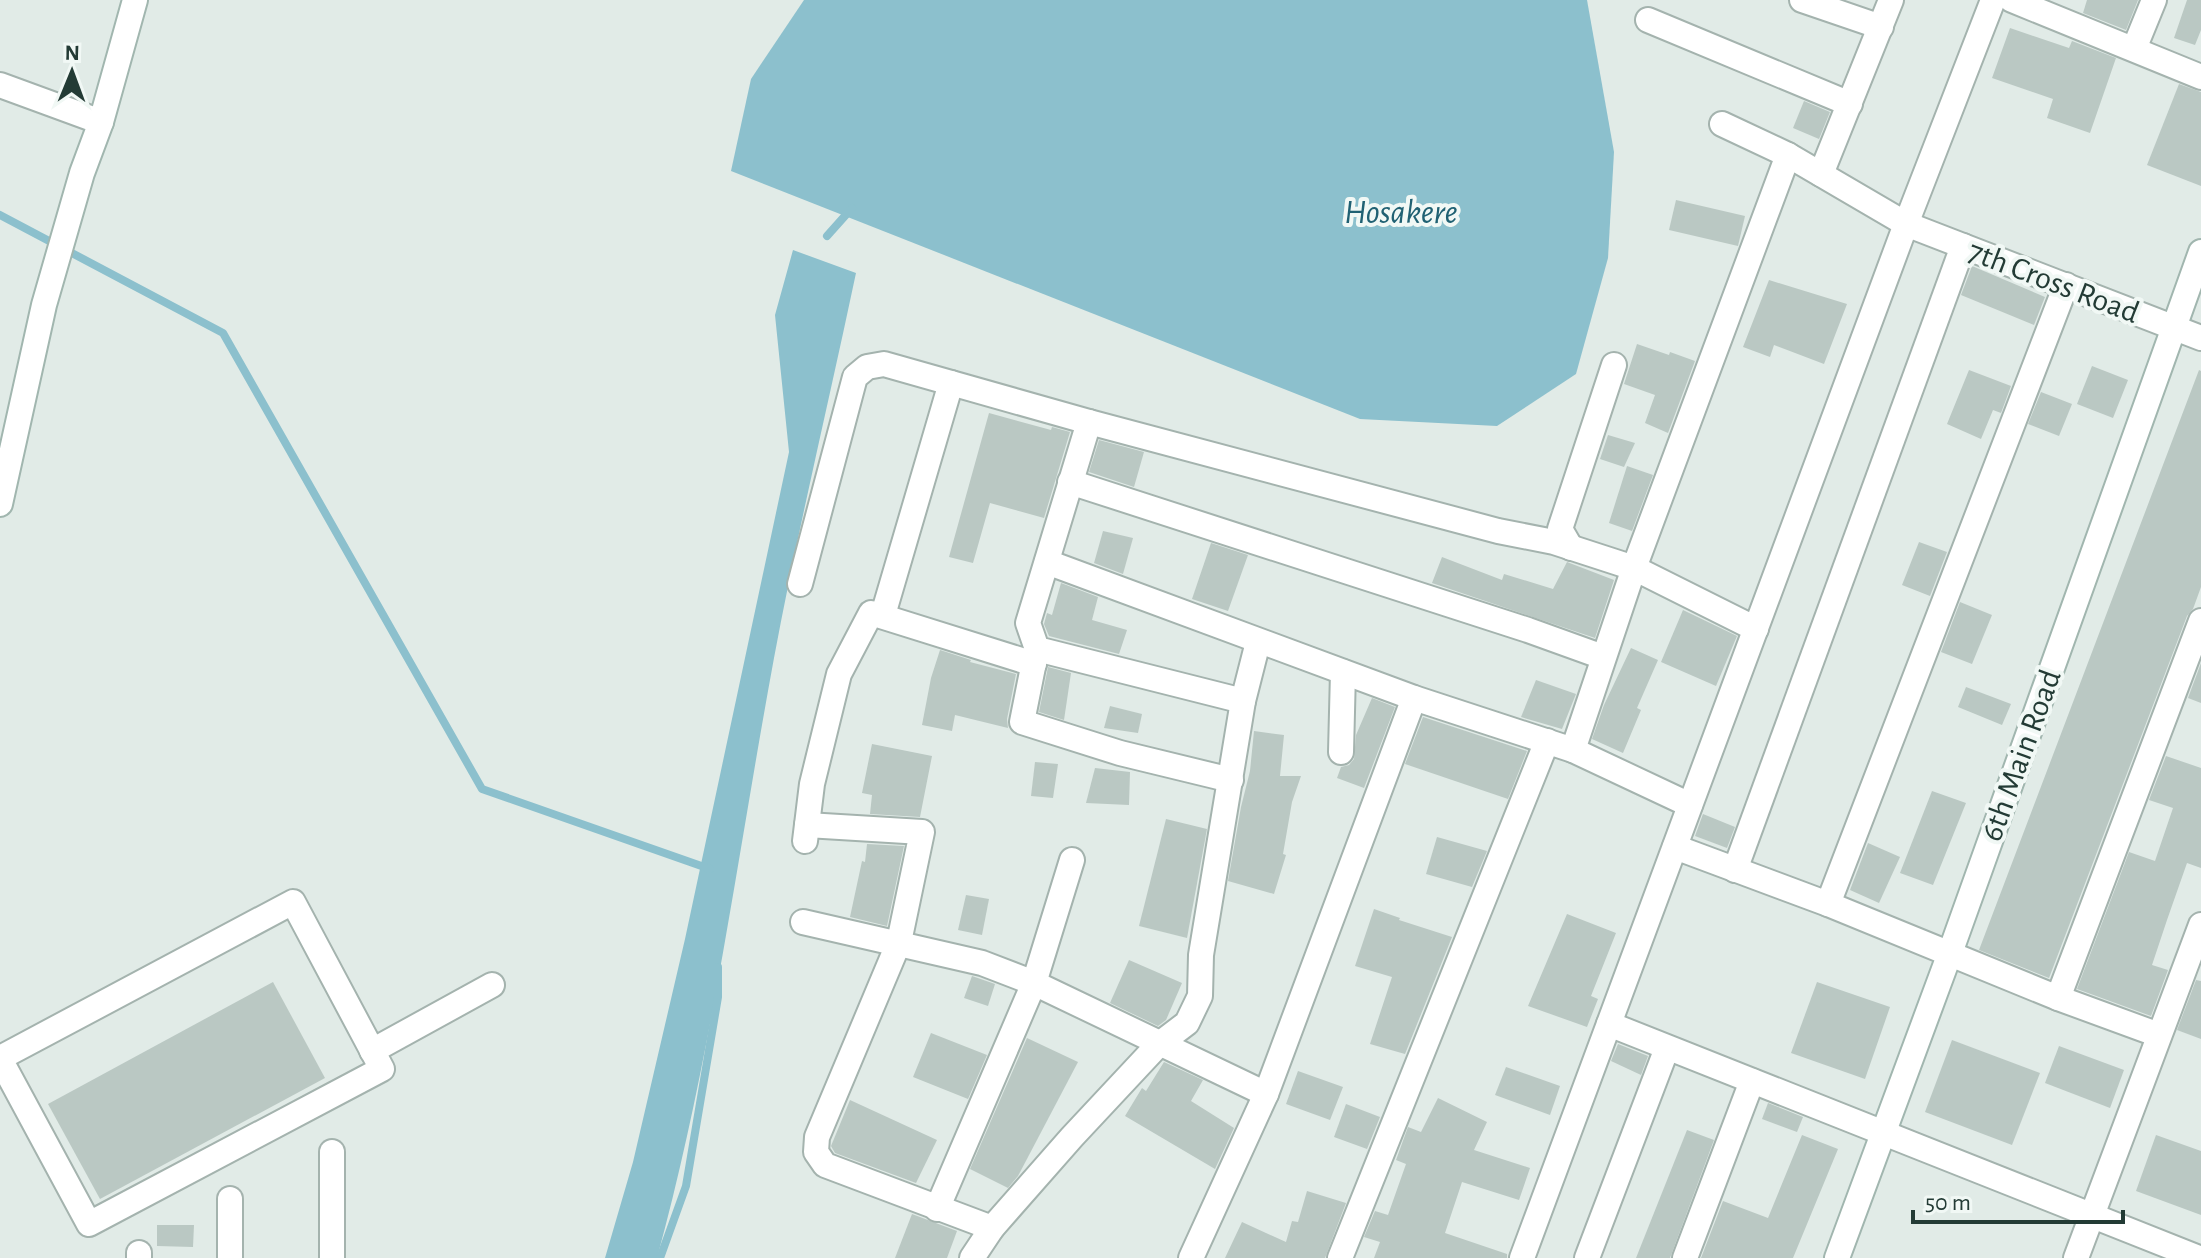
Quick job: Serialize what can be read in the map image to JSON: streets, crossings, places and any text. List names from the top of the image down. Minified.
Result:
{"streets":{"street":["7th Cross Road","6th Main Road"]},"crossings":[["7th Cross Road","6th Main Road"]],"water":["Hosakere"],"scale_bar":"50 m","north":"top"}
